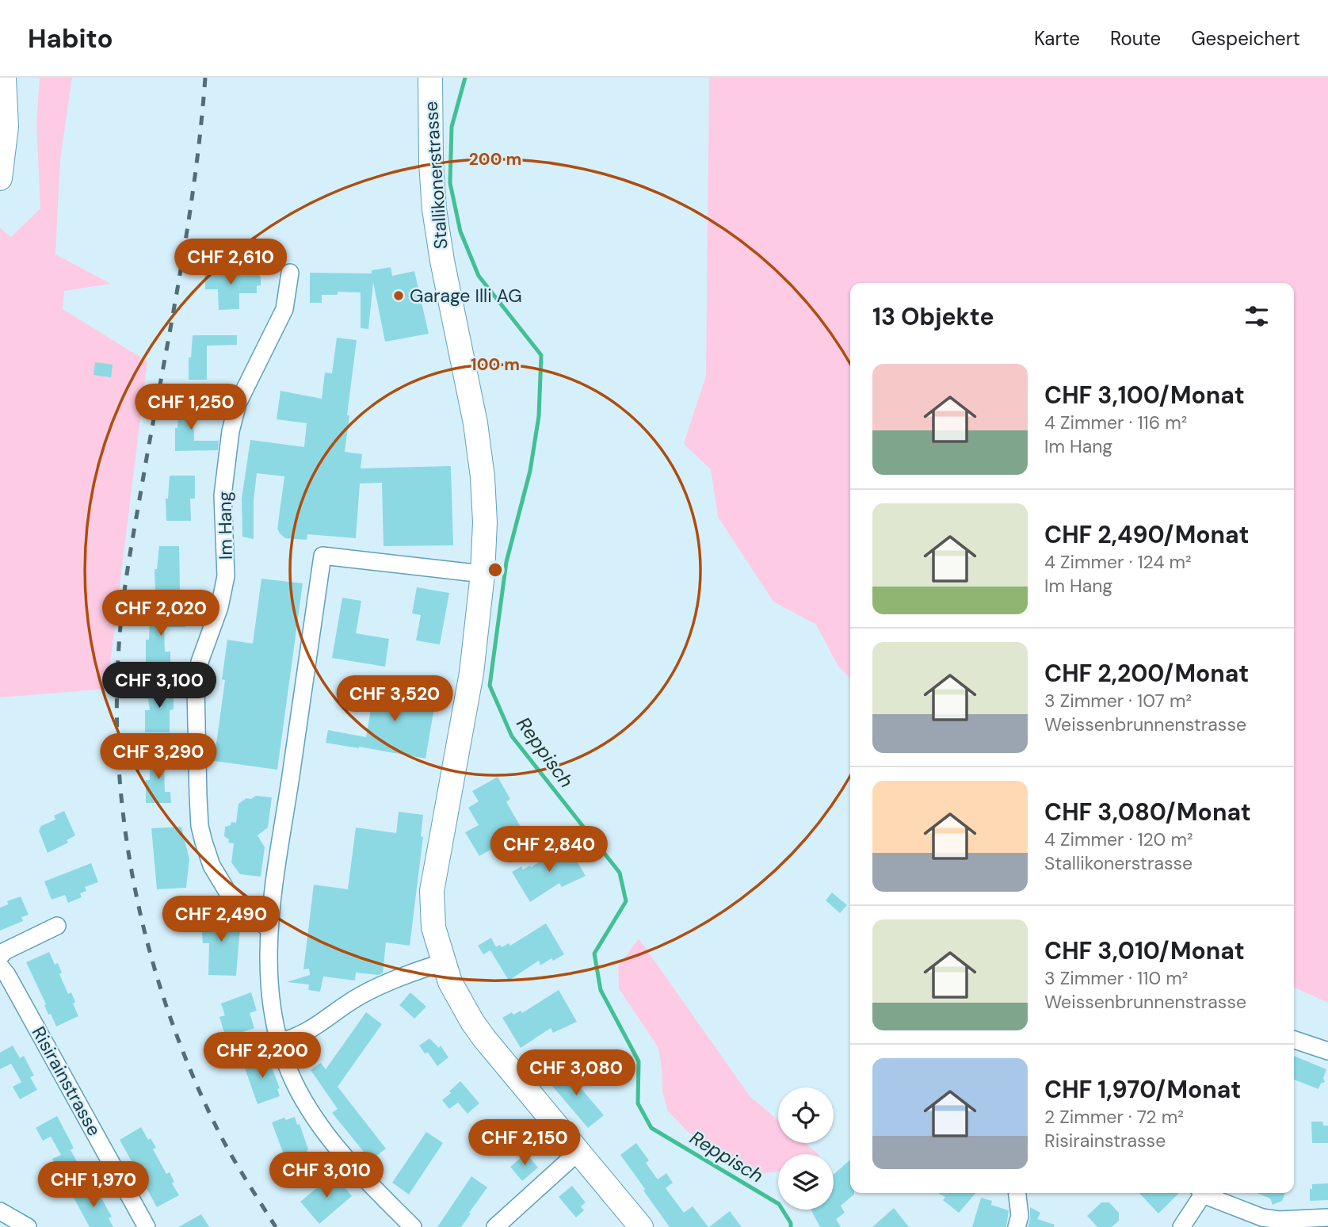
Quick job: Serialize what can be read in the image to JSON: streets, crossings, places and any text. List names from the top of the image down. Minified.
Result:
{"streets":{"street":["Stallikonerstrasse","Im Hang","Risirainstrasse"]},"water":["Reppisch"],"places":["Garage Illi AG"],"page":{"header":"Habito","nav":["Karte","Route","Gespeichert"],"price":["CHF 2,610","CHF 1,250","CHF 2,020","CHF 3,100","CHF 3,520","CHF 3,290","CHF 2,840","CHF 2,490","CHF 2,200","CHF 3,080","CHF 2,150","CHF 3,010","CHF 1,970"],"heading":"13 Objekte","list":[{"name":"CHF 3,100/Monat","note":"4 Zimmer · 116 m² · Im Hang"},{"name":"CHF 2,490/Monat","note":"4 Zimmer · 124 m² · Im Hang"},{"name":"CHF 2,200/Monat","note":"3 Zimmer · 107 m² · Weissenbrunnenstrasse"},{"name":"CHF 3,080/Monat","note":"4 Zimmer · 120 m² · Stallikonerstrasse"},{"name":"CHF 3,010/Monat","note":"3 Zimmer · 110 m² · Weissenbrunnenstrasse"},{"name":"CHF 1,970/Monat","note":"2 Zimmer · 72 m² · Risirainstrasse"}]},"rings":["200 m","100 m"]}
